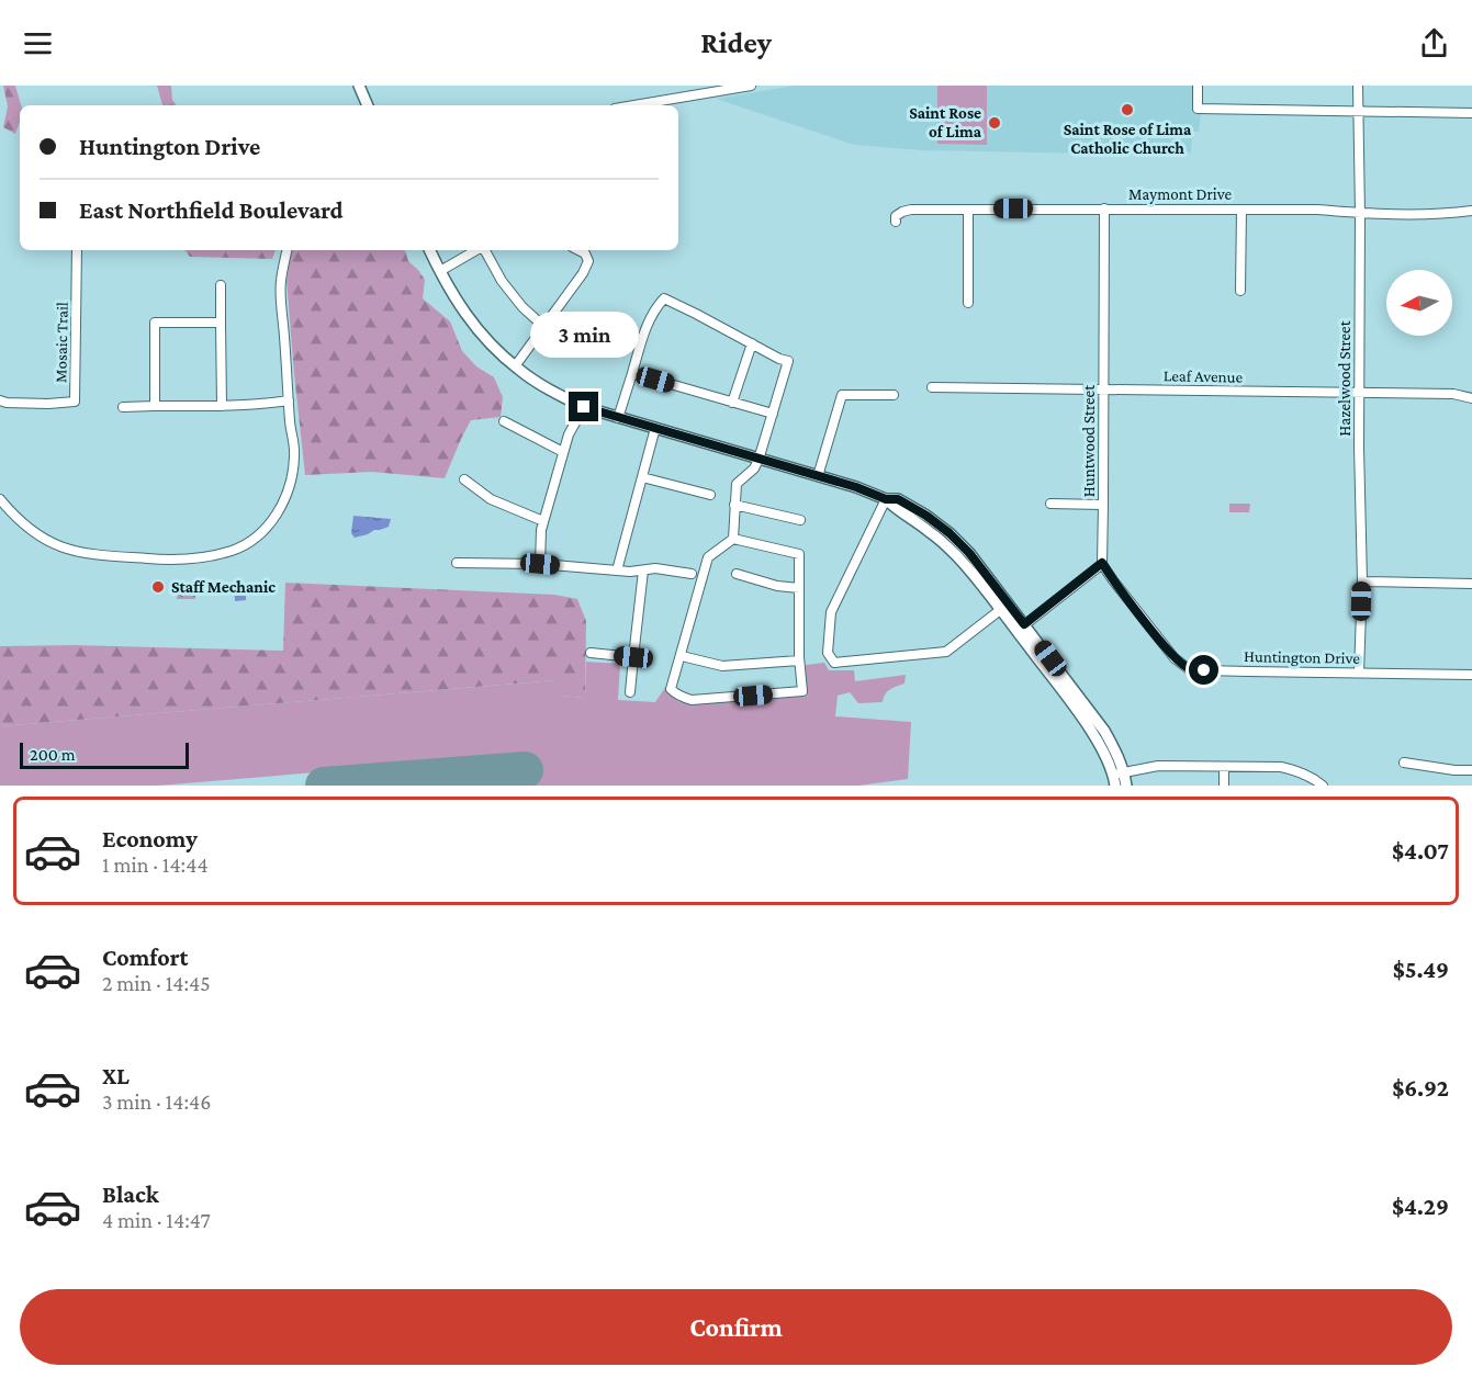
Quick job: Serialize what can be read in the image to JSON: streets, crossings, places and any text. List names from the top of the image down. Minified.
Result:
{"streets":{"street":["Maymont Drive","Mosaic Trail","Leaf Avenue","Hazelwood Street","Huntwood Street","Huntington Drive"]},"crossings":[["Maymont Drive","Hazelwood Street"],["Maymont Drive","Huntwood Street"],["Leaf Avenue","Hazelwood Street"],["Leaf Avenue","Huntwood Street"],["Hazelwood Street","Huntington Drive"],["Huntwood Street","Huntington Drive"]],"places":["Saint Rose of Lima Catholic Church","Saint Rose of Lima","Staff Mechanic"],"scale_bar":"200 m","north":"left","page":{"header":"Ridey","banner":["Huntington Drive","East Northfield Boulevard"],"bubble":"3 min","scale":"200 m","list":[{"name":"Economy","note":"1 min · 14:44","value":"$4.07"},{"name":"Comfort","note":"2 min · 14:45","value":"$5.49"},{"name":"XL","note":"3 min · 14:46","value":"$6.92"},{"name":"Black","note":"4 min · 14:47","value":"$4.29"}],"buttons":"Confirm"}}
